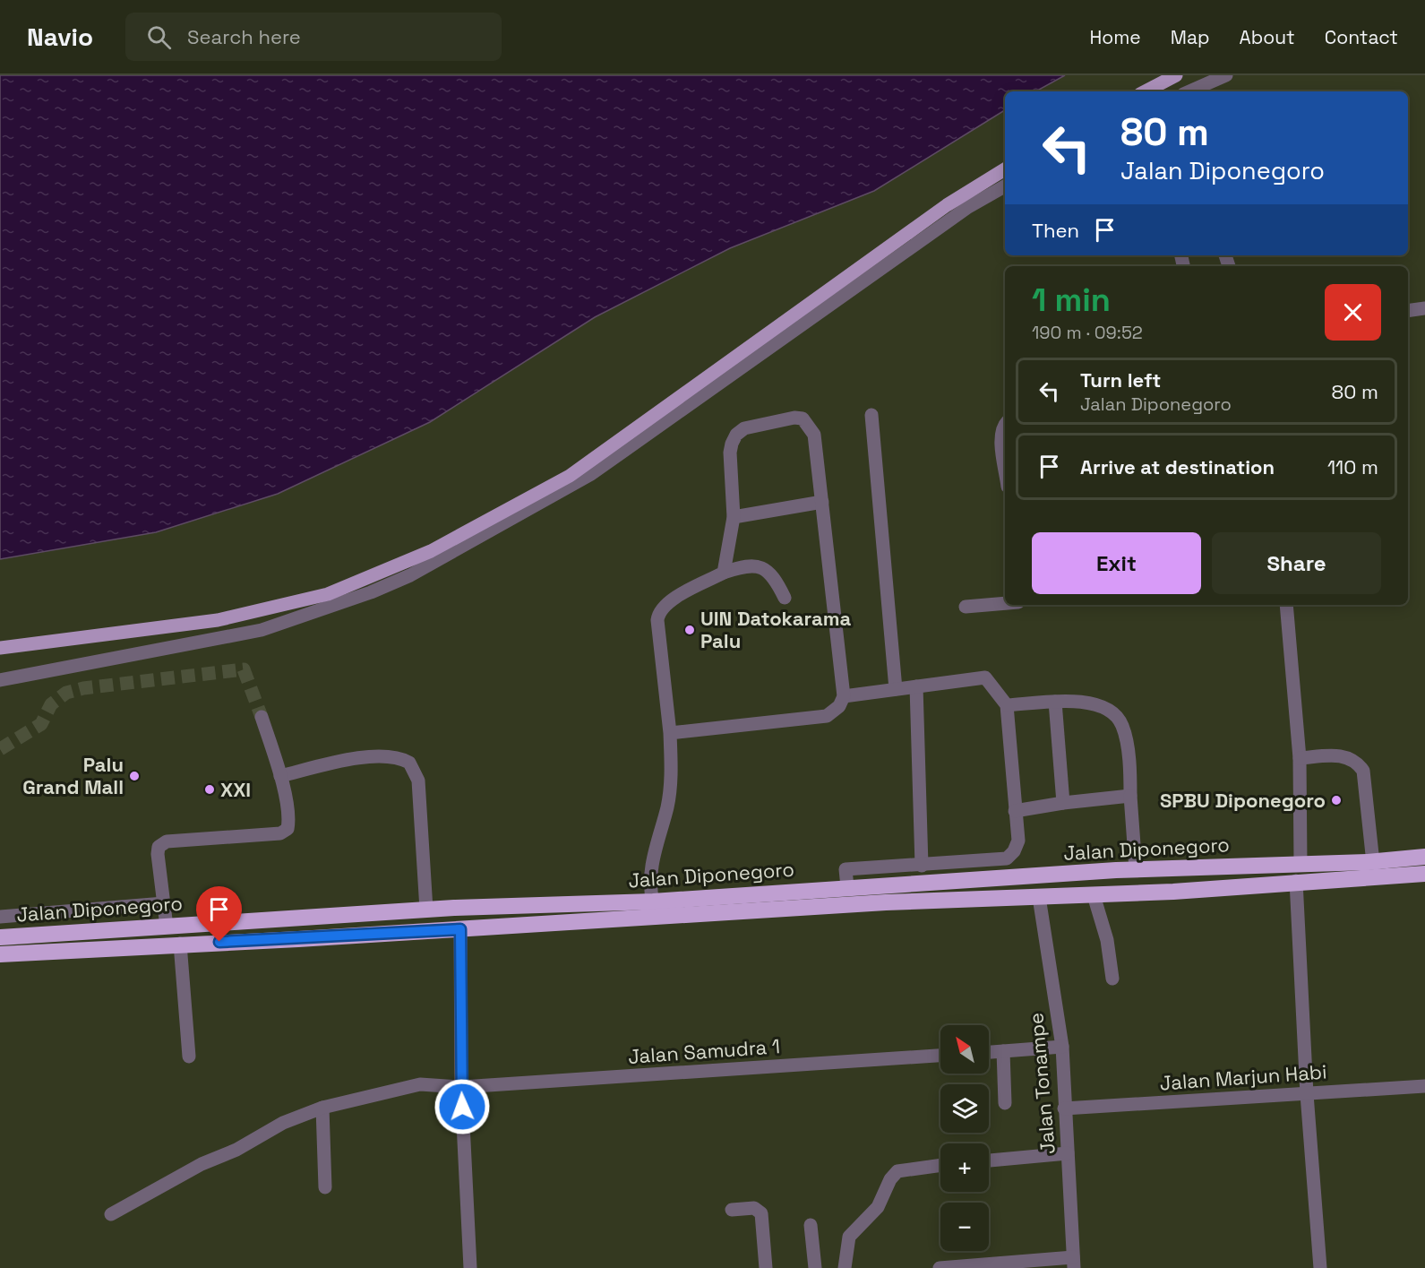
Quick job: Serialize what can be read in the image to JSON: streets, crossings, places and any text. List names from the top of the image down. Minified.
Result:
{"streets":{"highway":["Jalan Diponegoro"],"street":["Jalan Samudra 1","Jalan Marjun Habi","Jalan Tonampe"]},"crossings":[["Jalan Diponegoro","Jalan Tonampe"],["Jalan Marjun Habi","Jalan Tonampe"]],"places":["UIN Datokarama Palu","Palu Grand Mall","XXI","SPBU Diponegoro"],"north":"top left","page":{"header":"Navio","search":"Search here","nav":["Home","Map","About","Contact"],"turn":["80 m","Jalan Diponegoro"],"then":"Then","heading":["1 min","190 m · 09:52"],"list":[{"name":"Turn left","note":"Jalan Diponegoro","value":"80 m"},{"name":"Arrive at destination","value":"110 m"}],"buttons":["Exit","Share"],"map_buttons":["+","−"]}}
